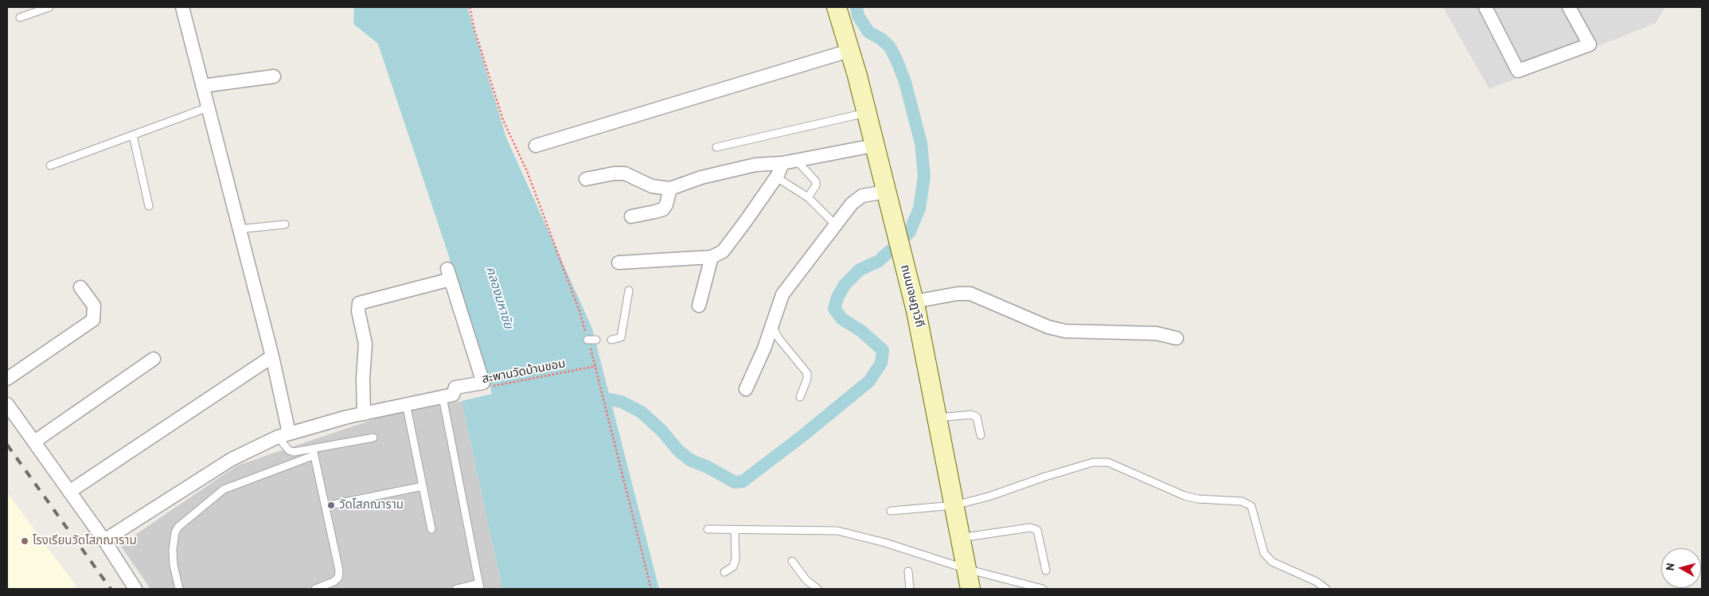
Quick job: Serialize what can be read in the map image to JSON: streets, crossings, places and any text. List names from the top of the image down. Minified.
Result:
{"streets":{"street":["ถนนเจษฎาวิถี"],"path":["สะพานวัดบ้านขอม"]},"water":["คลองมหาชัย"],"places":["วัดโสภณาราม","โรงเรียนวัดโสภณาราม"],"north":"left"}
